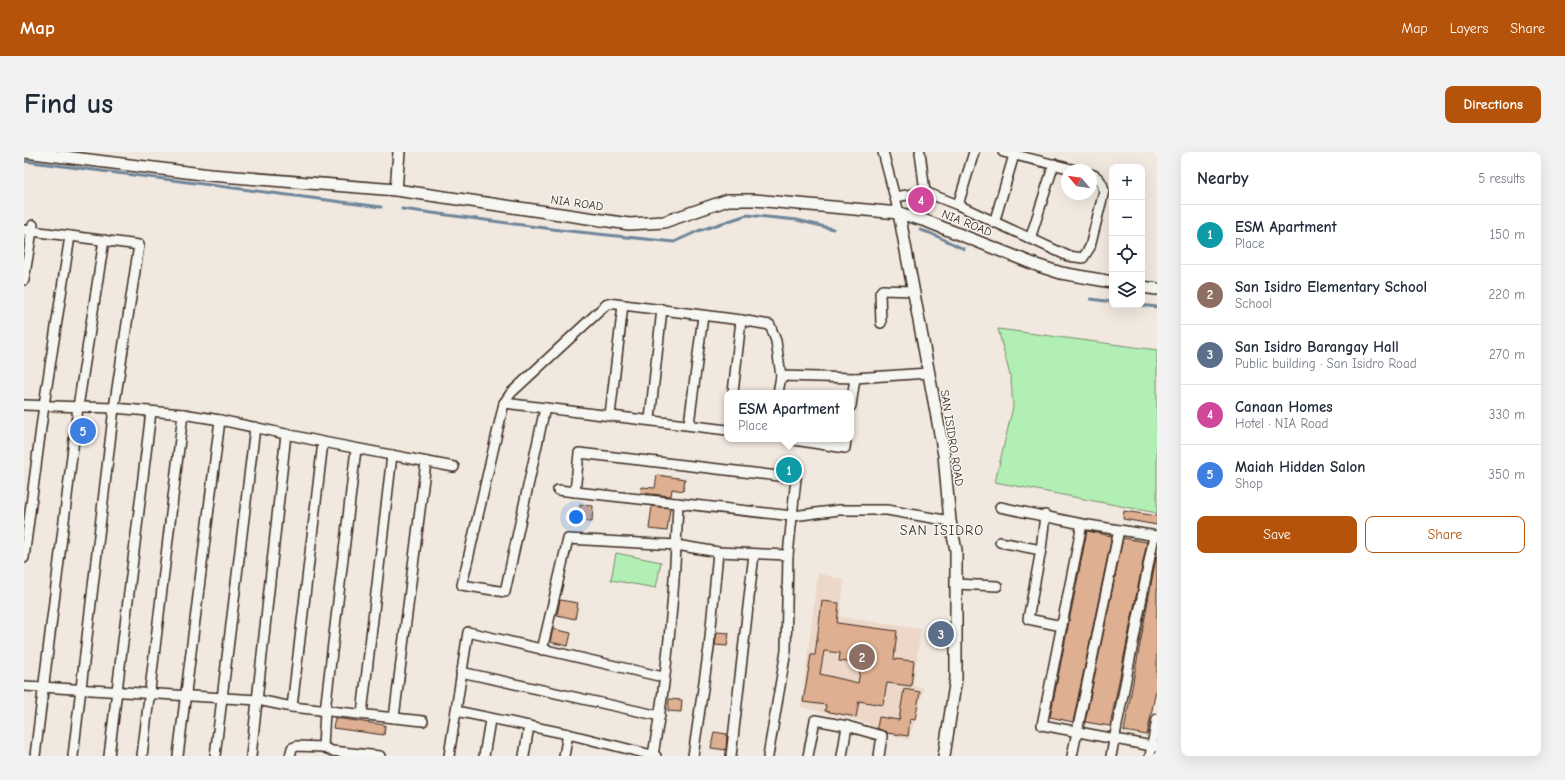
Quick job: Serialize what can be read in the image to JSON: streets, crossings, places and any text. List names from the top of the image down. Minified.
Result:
{"streets":{"street":["NIA ROAD","SAN ISIDRO ROAD"]},"crossings":[["NIA ROAD","SAN ISIDRO ROAD"]],"districts":["SAN ISIDRO"],"north":"top left","page":{"header":"Map","nav":["Map","Layers","Share"],"buttons":["Directions",["Save","Share"]],"title":"Find us","heading":["Nearby","5 results"],"map_buttons":["+","−"],"pins":["4","5","1","3","2"],"list":[{"mark":"1","name":"ESM Apartment","note":"Place","value":"150 m"},{"mark":"2","name":"San Isidro Elementary School","note":"School","value":"220 m"},{"mark":"3","name":"San Isidro Barangay Hall","note":"Public building · San Isidro Road","value":"270 m"},{"mark":"4","name":"Canaan Homes","note":"Hotel · NIA Road","value":"330 m"},{"mark":"5","name":"Maiah Hidden Salon","note":"Shop","value":"350 m"}],"popup":["ESM Apartment","Place"]}}
